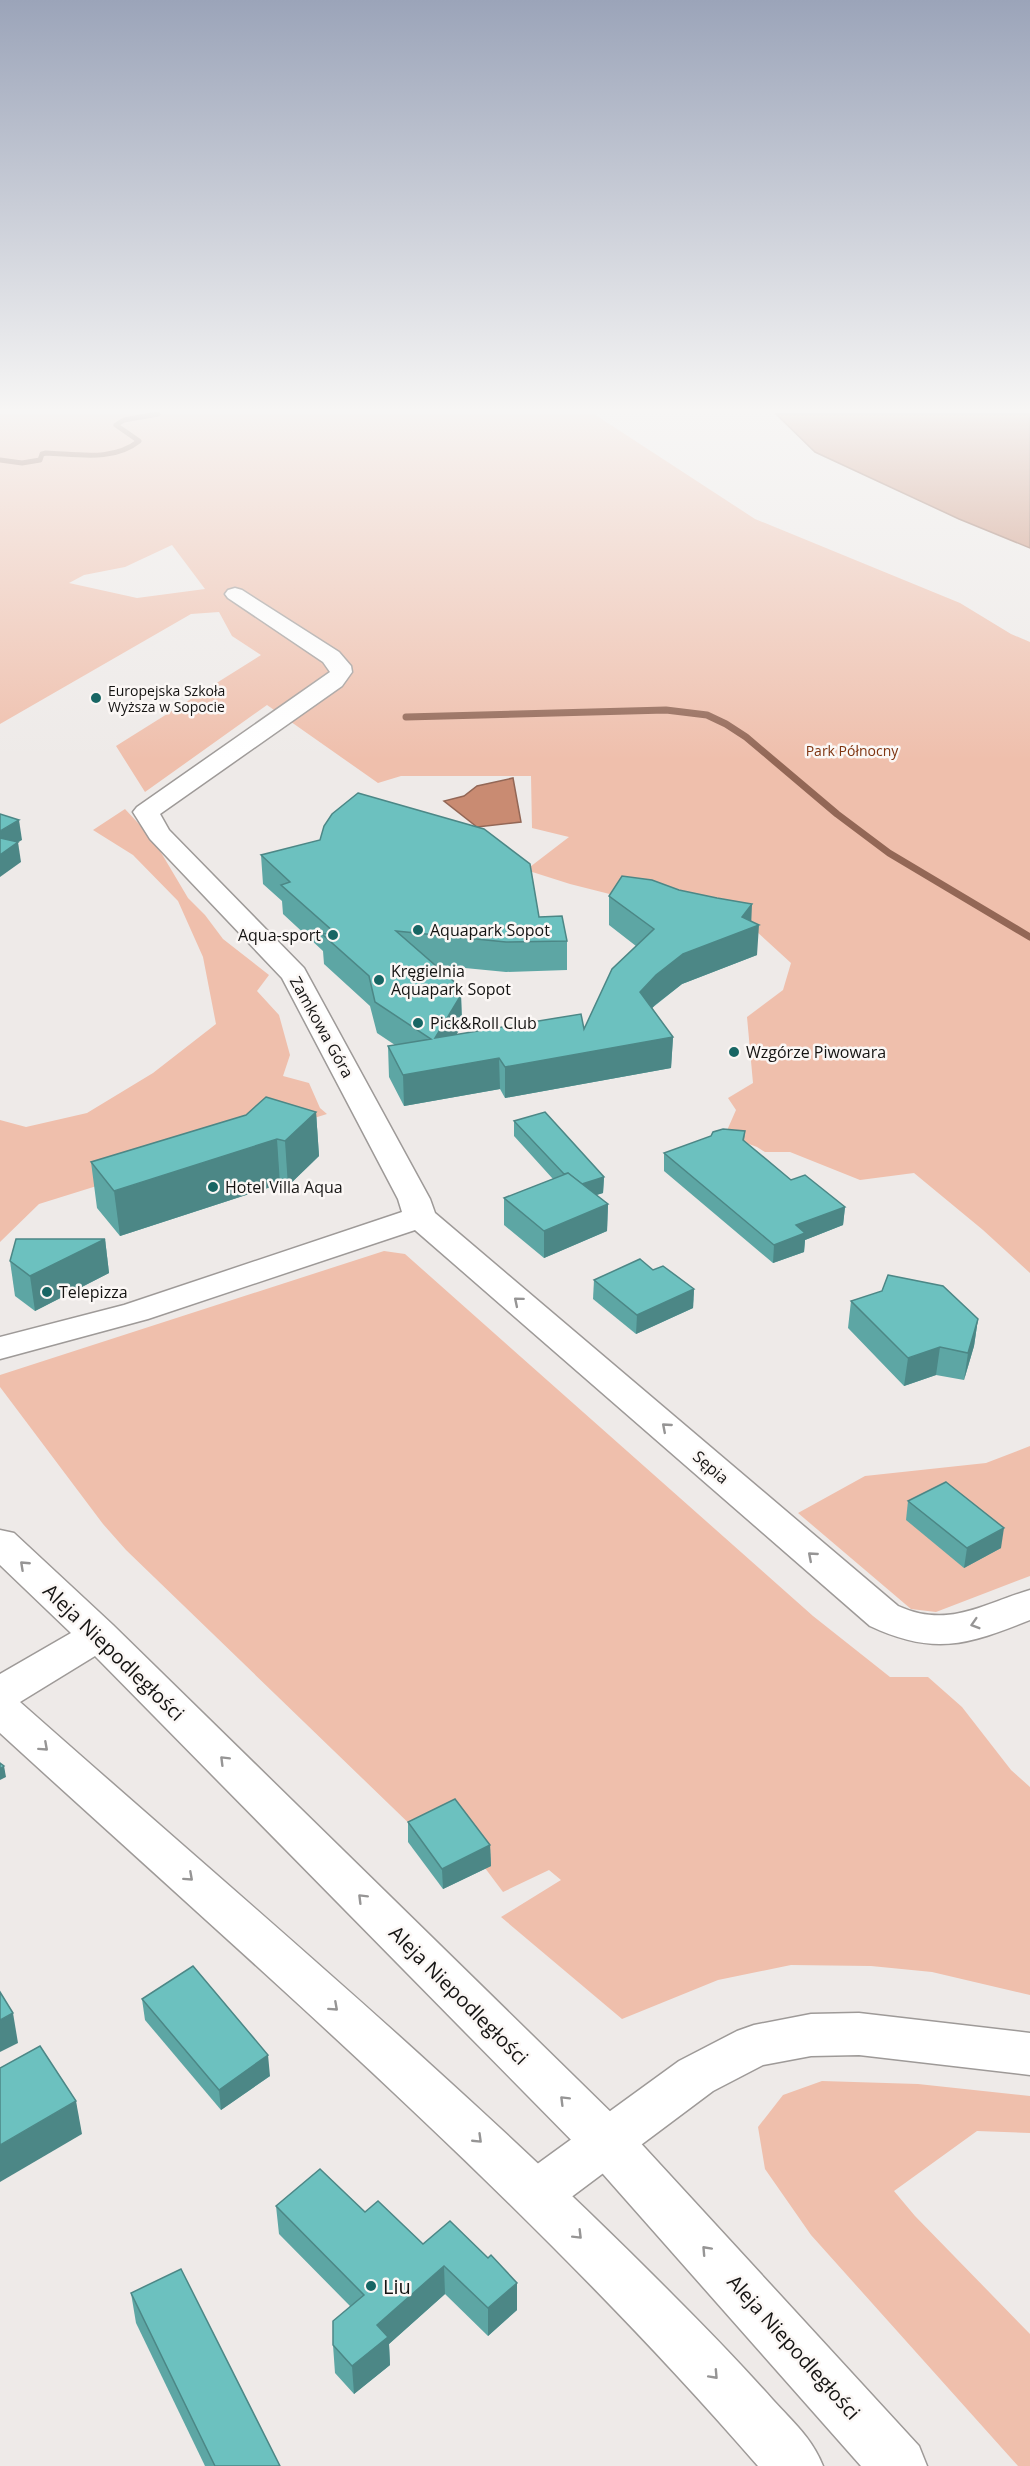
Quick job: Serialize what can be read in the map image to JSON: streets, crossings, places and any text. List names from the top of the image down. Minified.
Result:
{"streets":{"street":["Zamkowa Góra","Sępia","Aleja Niepodległości"]},"crossings":[["Zamkowa Góra","Sępia"]],"one_way":["Sępia"],"parks":["Park Północny"],"places":["Europejska Szkoła Wyższa w Sopocie","Aquapark Sopot","Aqua-sport","Kręgielnia Aquapark Sopot","Pick&Roll Club","Wzgórze Piwowara","Hotel Villa Aqua","Telepizza","Liu"]}
